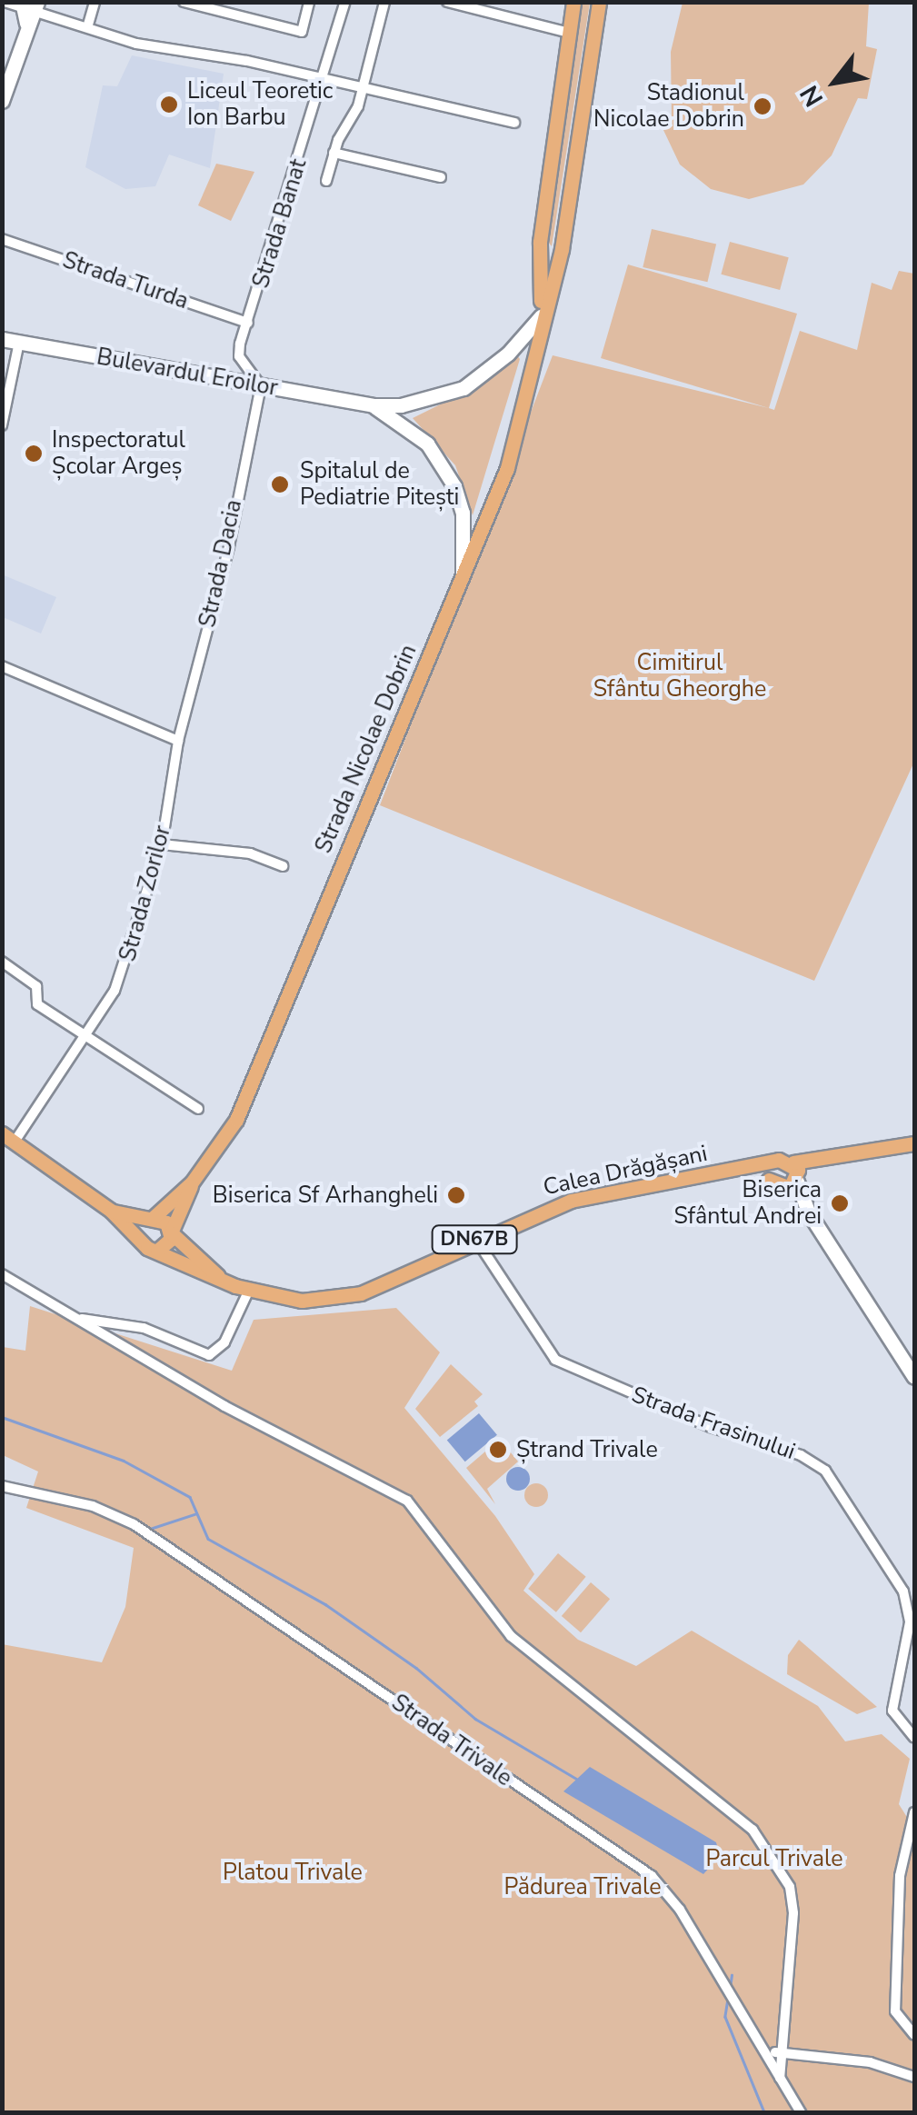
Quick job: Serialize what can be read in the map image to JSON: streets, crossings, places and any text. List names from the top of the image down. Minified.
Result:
{"streets":{"main road":["Strada Nicolae Dobrin","Calea Drăgășani","DN67B"],"street":["Strada Banat","Strada Turda","Bulevardul Eroilor","Strada Dacia","Strada Zorilor","Strada Frasinului","Strada Trivale"]},"crossings":[["Strada Banat","Strada Turda"],["Strada Banat","Bulevardul Eroilor"],["Strada Banat","Strada Dacia"],["Bulevardul Eroilor","Strada Dacia"],["Bulevardul Eroilor","Strada Nicolae Dobrin"],["Strada Dacia","Strada Zorilor"],["Strada Nicolae Dobrin","Calea Drăgășani"],["Calea Drăgășani","Strada Frasinului"]],"parks":["Cimitirul Sfântu Gheorghe","Parcul Trivale","Platou Trivale","Pădurea Trivale"],"places":["Liceul Teoretic Ion Barbu","Stadionul Nicolae Dobrin","Inspectoratul Școlar Argeș","Spitalul de Pediatrie Pitești","Biserica Sf Arhangheli","Biserica Sfântul Andrei","Ștrand Trivale"],"north":"bottom left"}
